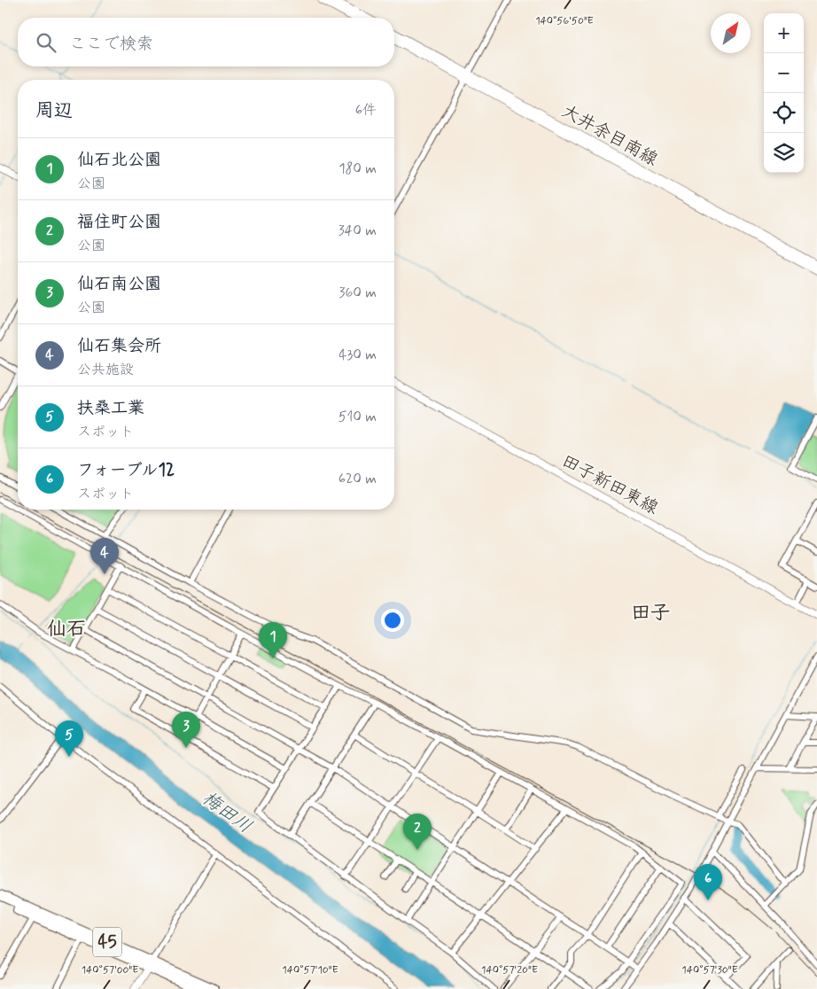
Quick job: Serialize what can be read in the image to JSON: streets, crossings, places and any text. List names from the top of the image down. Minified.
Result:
{"streets":{"highway":["45"],"street":["大井余目南線","田子新田東線"]},"districts":["田子","仙石"],"water":["梅田川"],"north":"top right","page":{"map_buttons":["+","−"],"search":"ここで検索","heading":["周辺","6件"],"list":[{"mark":"1","name":"仙石北公園","note":"公園","value":"180 m"},{"mark":"2","name":"福住町公園","note":"公園","value":"340 m"},{"mark":"3","name":"仙石南公園","note":"公園","value":"360 m"},{"mark":"4","name":"仙石集会所","note":"公共施設","value":"430 m"},{"mark":"5","name":"扶桑工業","note":"スポット","value":"510 m"},{"mark":"6","name":"フォーブル12","note":"スポット","value":"620 m"}],"pins":["4","1","3","5","2","6"]},"coordinates":["140°56'50\"E","140°57'00\"E","140°57'10\"E","140°57'20\"E","140°57'30\"E"]}
